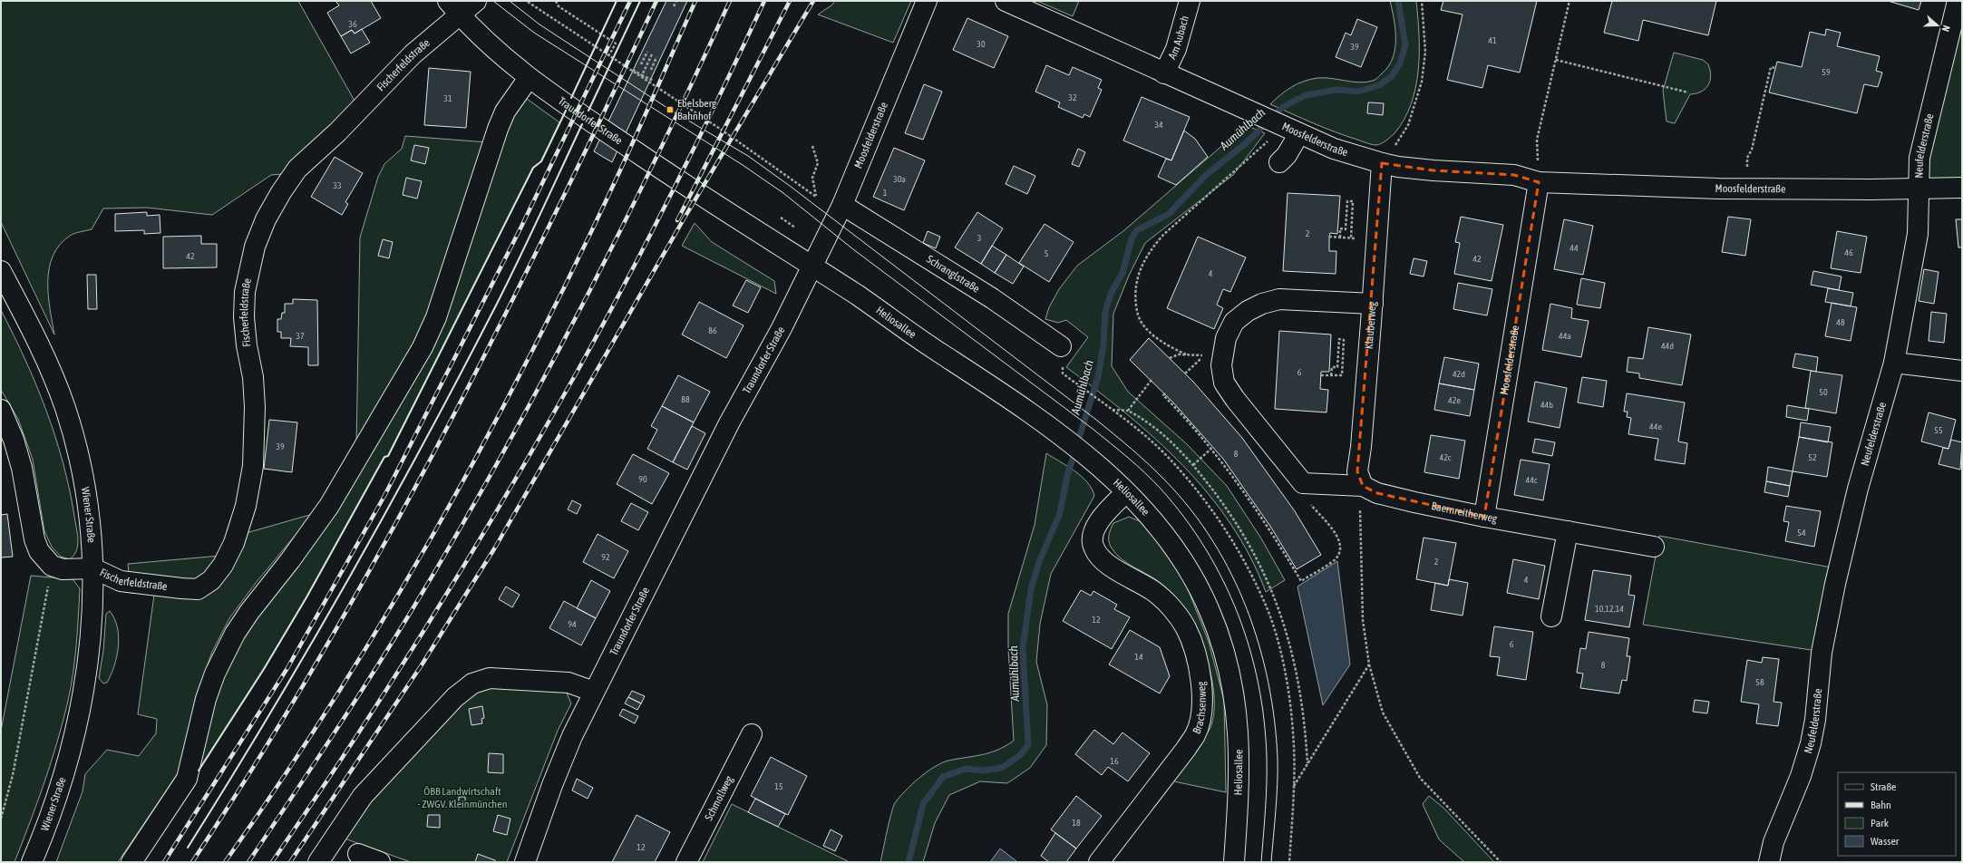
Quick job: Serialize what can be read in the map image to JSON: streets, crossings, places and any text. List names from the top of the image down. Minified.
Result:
{"streets":{"street":["Am Aubach","Fischerfeldstraße","Traundorfer Straße","Moosfelderstraße","Neufelderstraße","Schranglstraße","Heliosallee","Klauberweg","Baernreitherweg","Wiener Straße","Brachsenweg","Schmollweg"]},"crossings":[["Am Aubach","Moosfelderstraße"],["Fischerfeldstraße","Traundorfer Straße"],["Fischerfeldstraße","Wiener Straße"],["Traundorfer Straße","Moosfelderstraße"],["Traundorfer Straße","Heliosallee"],["Moosfelderstraße","Neufelderstraße"],["Moosfelderstraße","Schranglstraße"],["Moosfelderstraße","Heliosallee"],["Moosfelderstraße","Klauberweg"],["Moosfelderstraße","Baernreitherweg"],["Heliosallee","Brachsenweg"],["Klauberweg","Baernreitherweg"]],"water":["Aumühlbach"],"parks":["ÖBB Landwirtschaft - ZWGV. Kleinmünchen"],"places":{"transit":["Ebelsberg Bahnhof"]},"house_numbers":["36","41","30","39","59","32","31","34","30a","33","1","2","3","44","46","5","42","42","4","48","86","37","44a","44d","6","42d","50","88","42e","44b","44e","55","39","8","42c","52","90","44c","54","92","2","4","10,12,14","12","94","6","14","8","58","16","15","18","12"],"legend":["Straße","Bahn","Park","Wasser"],"north":"right"}
